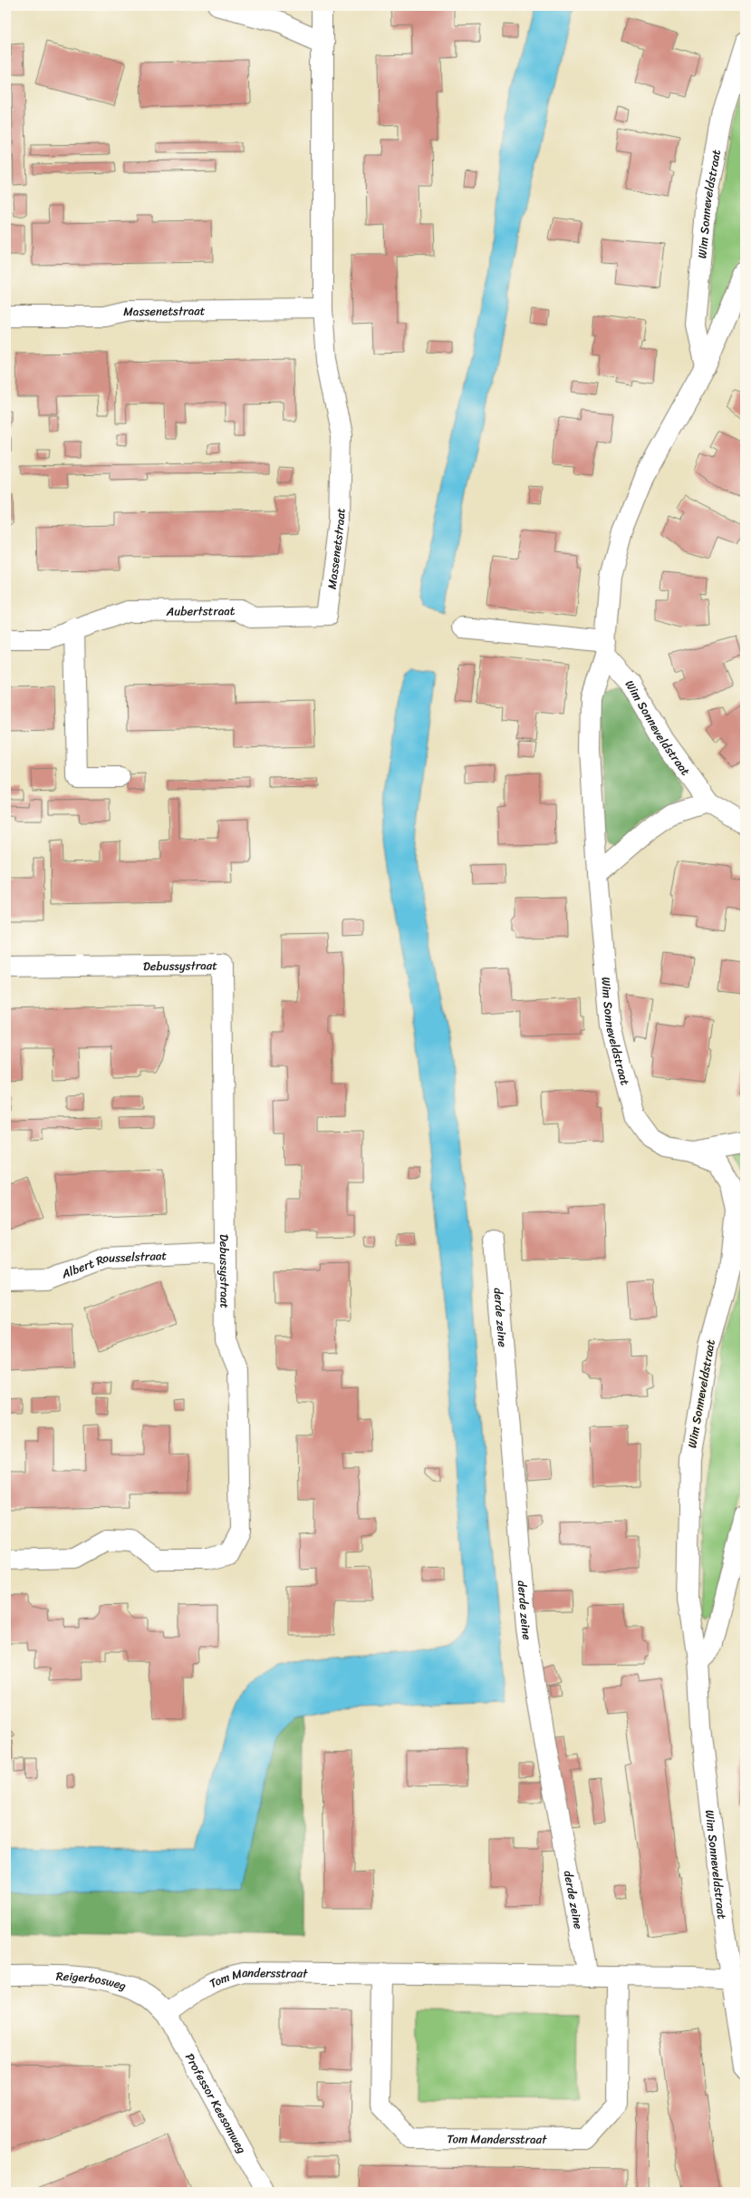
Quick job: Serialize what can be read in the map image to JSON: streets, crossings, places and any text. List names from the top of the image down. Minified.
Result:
{"streets":{"street":["Wim Sonneveldstraat","Massenetstraat","Aubertstraat","Debussystraat","Albert Rousselstraat","derde zeine","Tom Mandersstraat","Reigerbosweg","Professor Keesomweg"]},"crossings":[["Wim Sonneveldstraat","Tom Mandersstraat"],["Massenetstraat","Aubertstraat"],["Debussystraat","Albert Rousselstraat"],["derde zeine","Tom Mandersstraat"],["Tom Mandersstraat","Reigerbosweg"],["Tom Mandersstraat","Professor Keesomweg"],["Reigerbosweg","Professor Keesomweg"]]}
